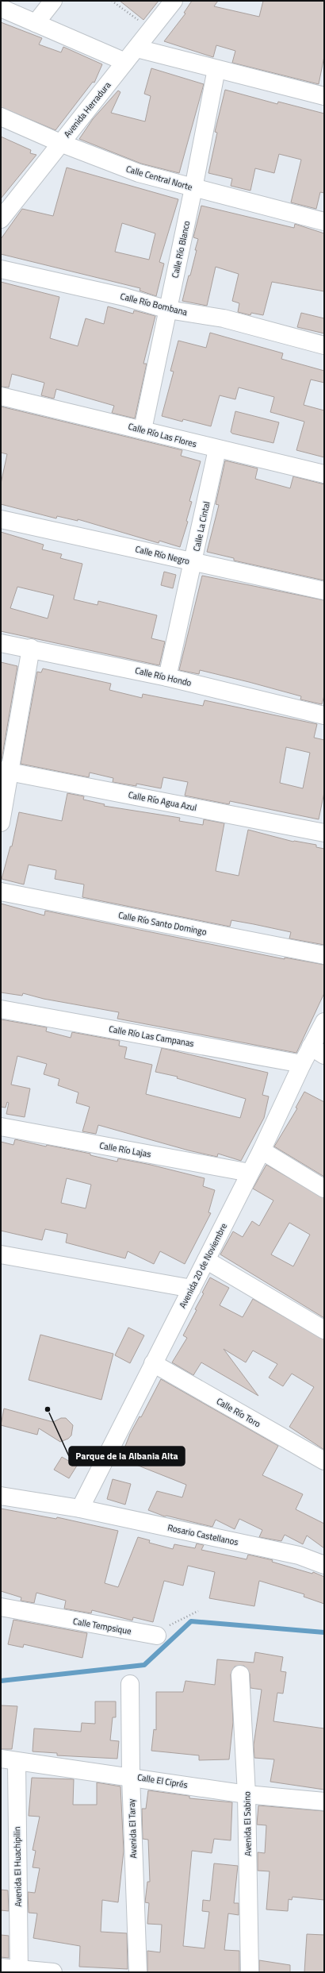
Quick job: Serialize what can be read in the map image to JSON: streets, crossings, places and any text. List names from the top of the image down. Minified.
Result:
{"streets":{"street":["Avenida Herradura","Calle Central Norte","Calle Río Blanco","Calle Río Bombana","Calle Río Las Flores","Calle La Cintal","Calle Río Negro","Calle Río Hondo","Calle Río Agua Azul","Calle Río Santo Domingo","Calle Río Las Campanas","Calle Río Lajas","Avenida 20 de Noviembre","Calle Río Toro","Rosario Castellanos","Calle Tempsique","Calle El Ciprés","Avenida El Sabino","Avenida El Taray","Avenida El Huachipilin"]},"crossings":[["Avenida Herradura","Calle Central Norte"],["Calle Central Norte","Calle Río Blanco"],["Calle Río Blanco","Calle Río Bombana"],["Calle Río Blanco","Calle Río Las Flores"],["Calle Río Las Flores","Calle La Cintal"],["Calle La Cintal","Calle Río Negro"],["Calle La Cintal","Calle Río Hondo"],["Calle Río Las Campanas","Avenida 20 de Noviembre"],["Calle Río Lajas","Avenida 20 de Noviembre"],["Avenida 20 de Noviembre","Calle Río Toro"],["Avenida 20 de Noviembre","Rosario Castellanos"],["Calle El Ciprés","Avenida El Sabino"],["Calle El Ciprés","Avenida El Taray"],["Calle El Ciprés","Avenida El Huachipilin"]],"places":["Parque de la Albania Alta"]}
